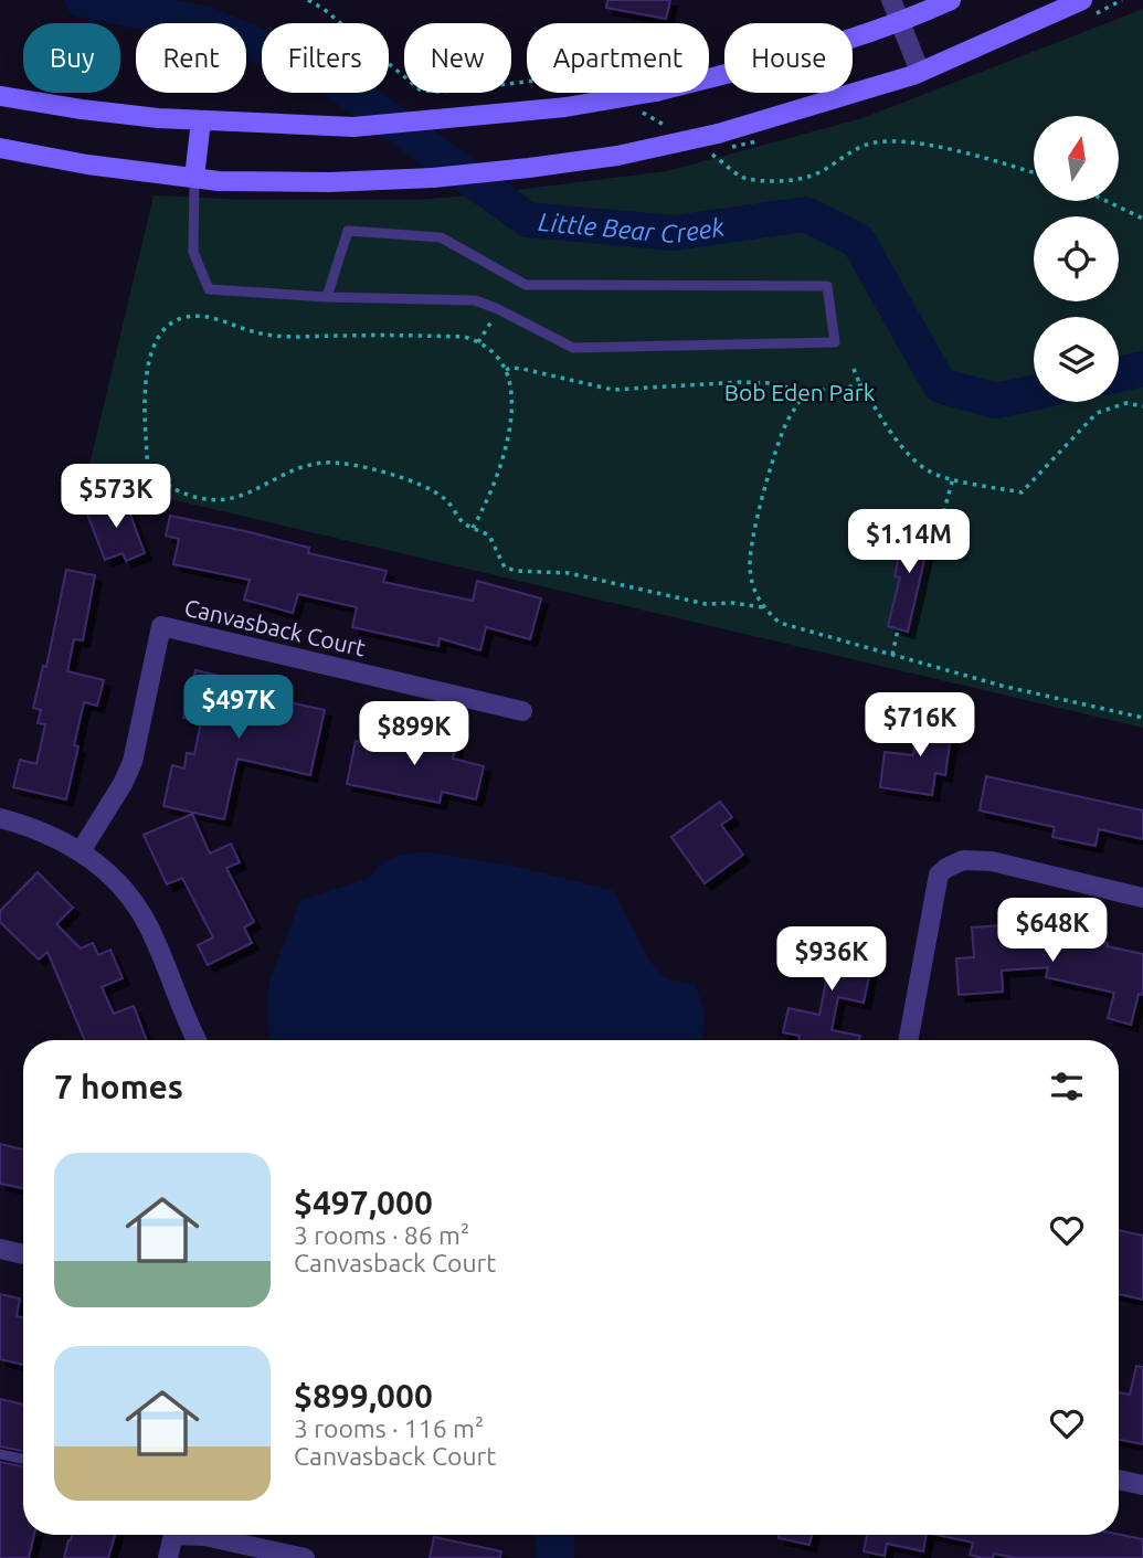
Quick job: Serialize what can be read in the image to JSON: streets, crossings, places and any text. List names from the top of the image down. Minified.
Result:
{"streets":{"street":["Canvasback Court"]},"water":["Little Bear Creek"],"parks":["Bob Eden Park"],"north":"top","page":{"chip":["Buy","Rent","Filters","New","Apartment","House"],"price":["$573K","$1.14M","$497K","$716K","$899K","$648K","$936K"],"heading":"7 homes","list":[{"name":"$497,000","note":"3 rooms · 86 m² · Canvasback Court"},{"name":"$899,000","note":"3 rooms · 116 m² · Canvasback Court"}]}}
